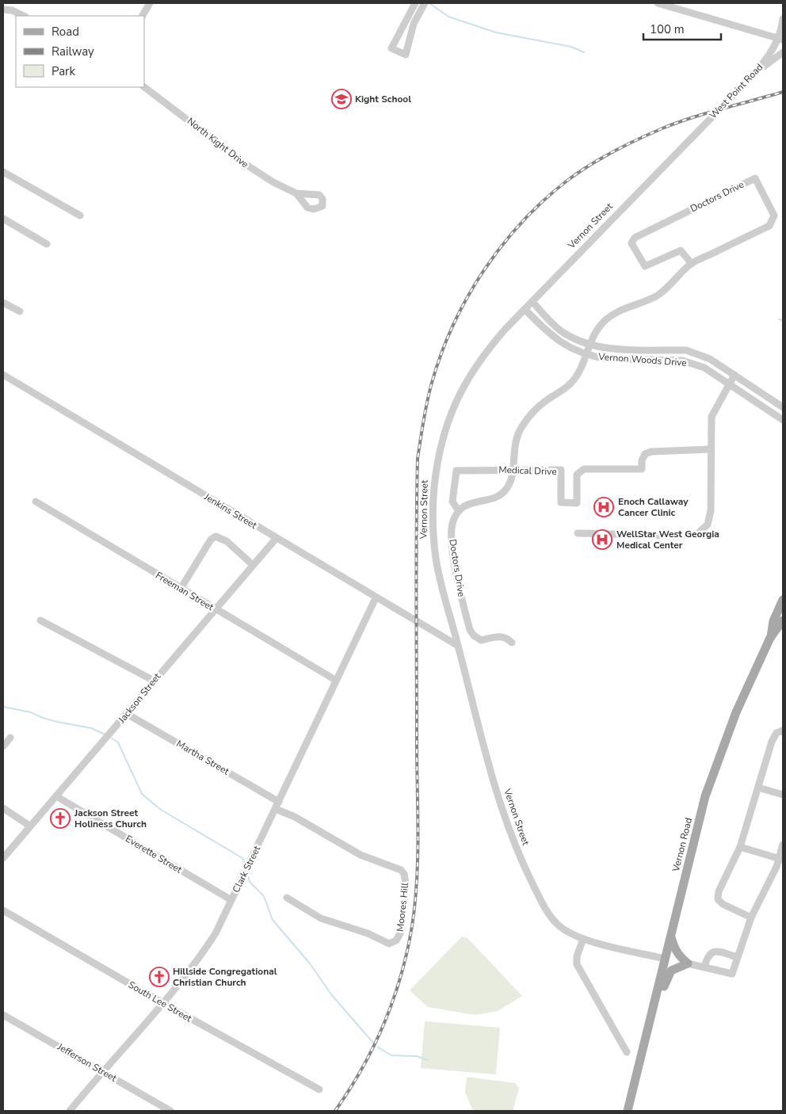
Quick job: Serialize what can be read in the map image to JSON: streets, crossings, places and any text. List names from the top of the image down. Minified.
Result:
{"streets":{"main road":["Vernon Road"],"street":["West Point Road","North Kight Drive","Doctors Drive","Vernon Street","Vernon Woods Drive","Medical Drive","Jenkins Street","Freeman Street","Jackson Street","Martha Street","Everette Street","Clark Street","Moores Hill","South Lee Street","Jefferson Street"]},"crossings":[["West Point Road","Vernon Street"],["Doctors Drive","Vernon Woods Drive"],["Doctors Drive","Medical Drive"],["Vernon Street","Vernon Woods Drive"],["Vernon Street","Jenkins Street"],["Vernon Street","Vernon Road"],["Jenkins Street","Jackson Street"],["Jenkins Street","Clark Street"],["Freeman Street","Jackson Street"],["Freeman Street","Clark Street"],["Jackson Street","Martha Street"],["Jackson Street","Everette Street"],["Martha Street","Clark Street"],["Everette Street","Clark Street"],["Clark Street","Moores Hill"],["Clark Street","South Lee Street"],["Clark Street","Jefferson Street"]],"places":{"school or university":["Kight School"],"hospital":["Enoch Callaway Cancer Clinic","WellStar West Georgia Medical Center"],"church":["Jackson Street Holiness Church","Hillside Congregational Christian Church"]},"legend":["Road","Railway","Park"],"scale_bar":"100 m"}
